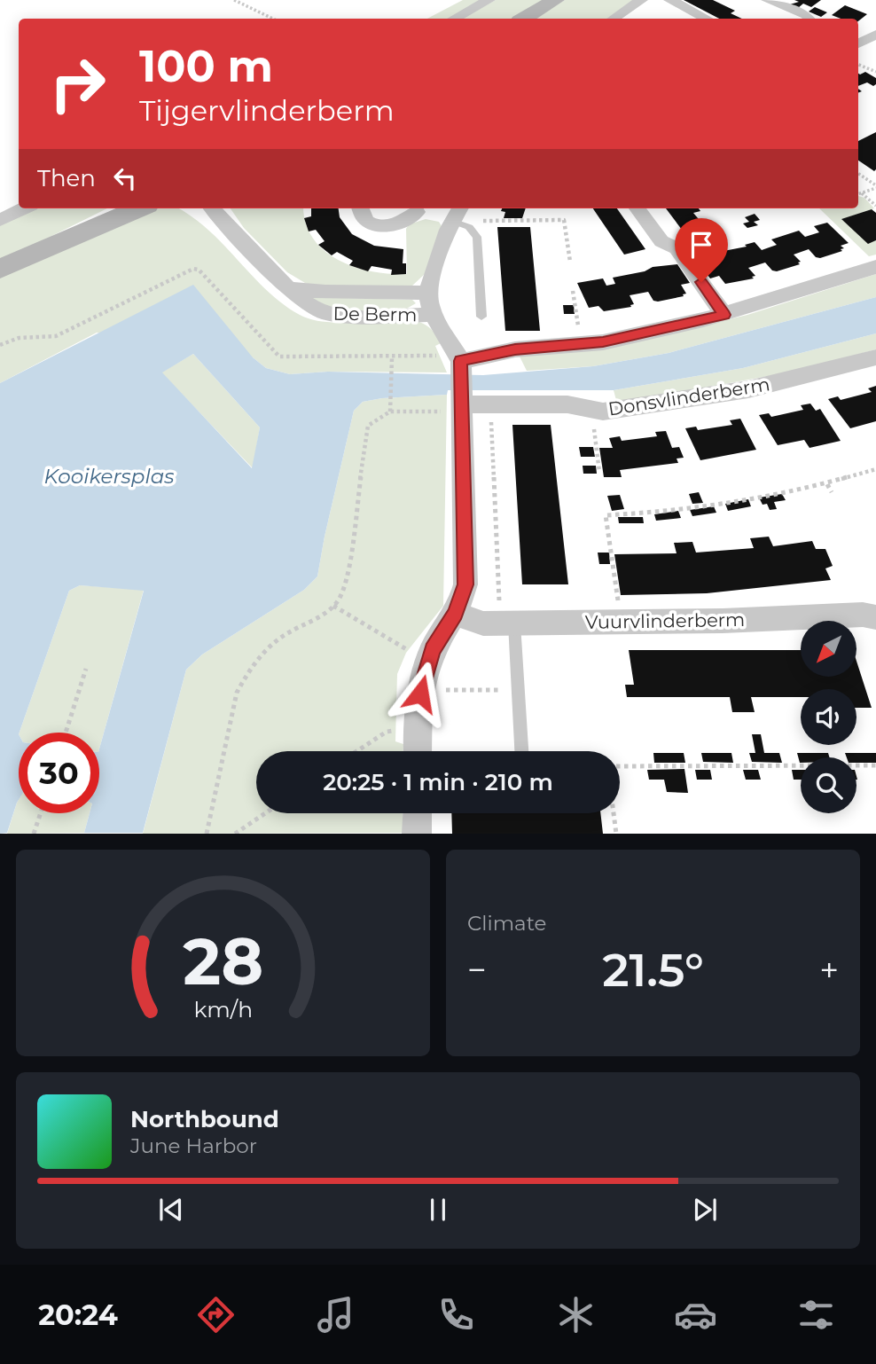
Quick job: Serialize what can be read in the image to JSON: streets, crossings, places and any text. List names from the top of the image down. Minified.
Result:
{"streets":{"street":["De Berm","Donsvlinderberm","Vuurvlinderberm"]},"water":["Kooikersplas"],"north":"bottom left","page":{"turn":["100 m","Tijgervlinderberm"],"then":"Then","limit":"30","trip":"20:25 · 1 min · 210 m","tile":"Climate","heat":["−","21.5°","+"],"song":["Northbound","June Harbor"],"tabs":"20:24","gauge":["28","km/h"]}}
